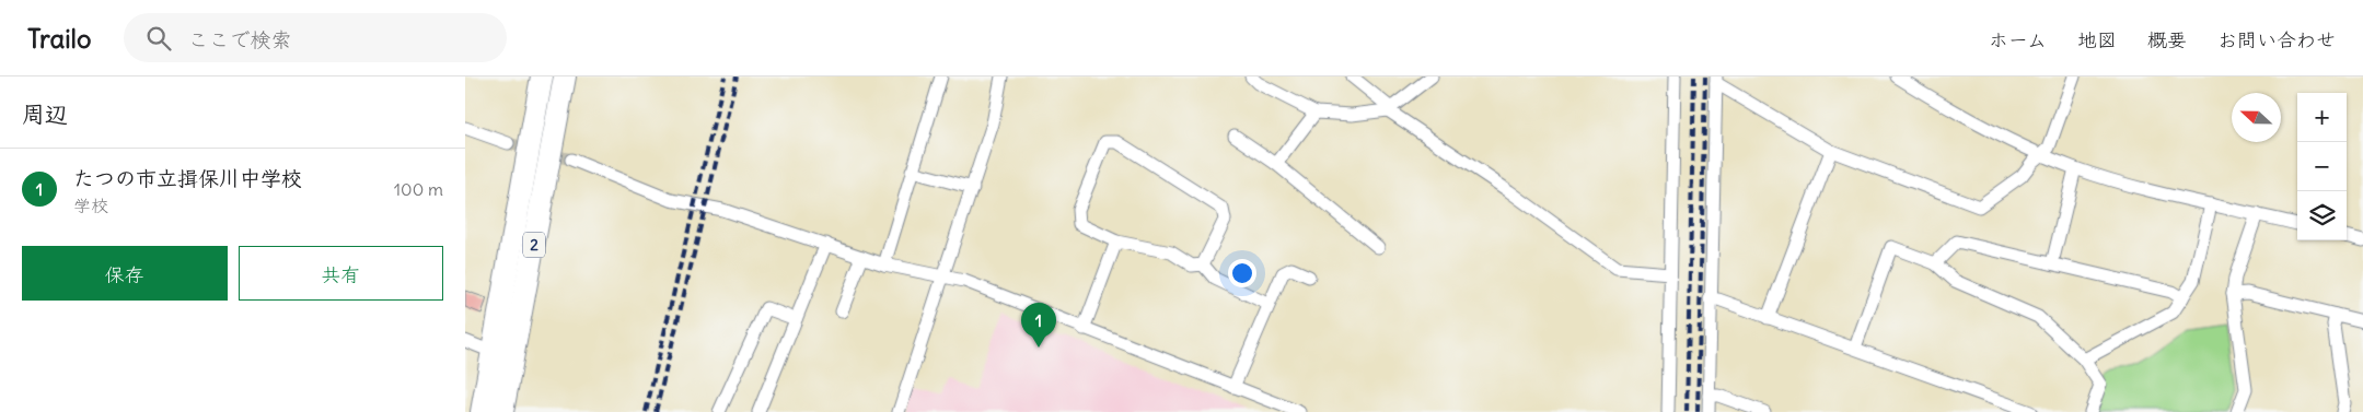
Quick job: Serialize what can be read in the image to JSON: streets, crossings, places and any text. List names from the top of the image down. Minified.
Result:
{"streets":{"highway":["2"]},"north":"left","page":{"header":"Trailo","search":"ここで検索","nav":["ホーム","地図","概要","お問い合わせ"],"heading":"周辺","map_buttons":["+","−"],"list":[{"mark":"1","name":"たつの市立揖保川中学校","note":"学校","value":"100 m"}],"buttons":["保存","共有"],"pins":"1"}}
